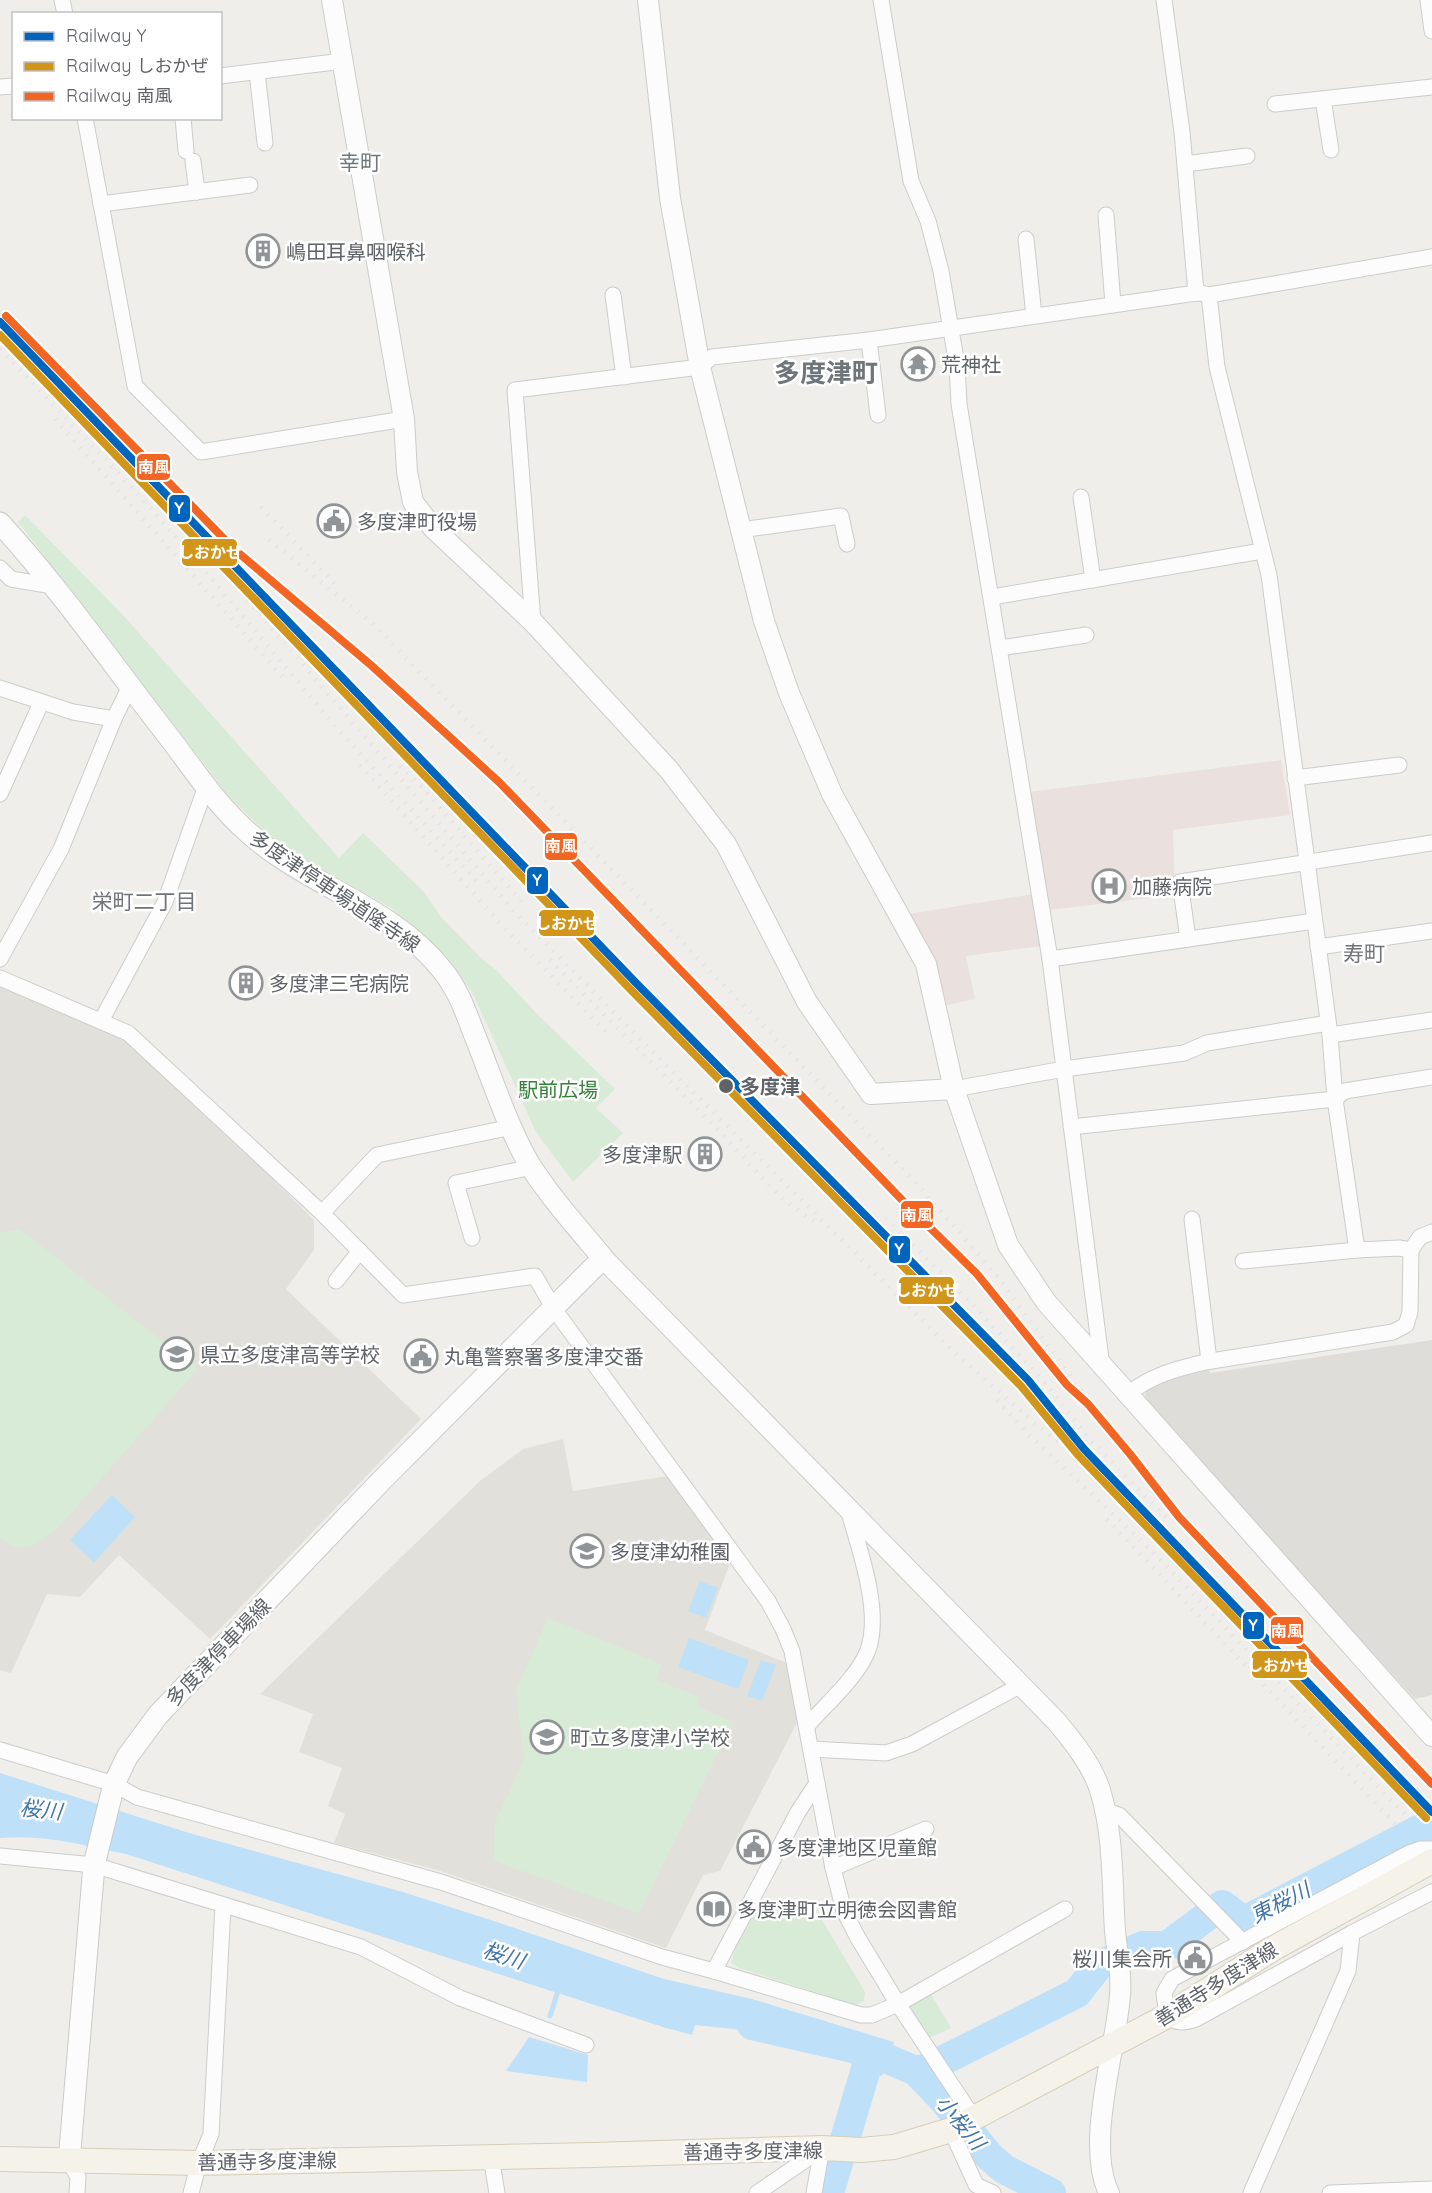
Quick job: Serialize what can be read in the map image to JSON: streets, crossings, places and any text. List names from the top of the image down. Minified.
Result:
{"streets":{"main road":["多度津停車場道隆寺線","多度津停車場線","善通寺多度津線"]},"crossings":[["多度津停車場道隆寺線","多度津停車場線"],["多度津停車場線","善通寺多度津線"]],"districts":["幸町","多度津町","栄町二丁目","寿町"],"water":["桜川","東桜川","小桜川"],"parks":["駅前広場"],"places":{"building":["嶋田耳鼻咽喉科","多度津三宅病院","多度津駅"],"temple":["荒神社"],"public building":["多度津町役場","丸亀警察署多度津交番","多度津地区児童館","桜川集会所"],"hospital":["加藤病院"],"other":["多度津"],"school or university":["県立多度津高等学校","多度津幼稚園","町立多度津小学校"],"library":["多度津町立明徳会図書館"]},"lines":["rail line 南風","rail line Y","rail line しおかぜ"],"legend":["Railway Y","Railway しおかぜ","Railway 南風"]}
